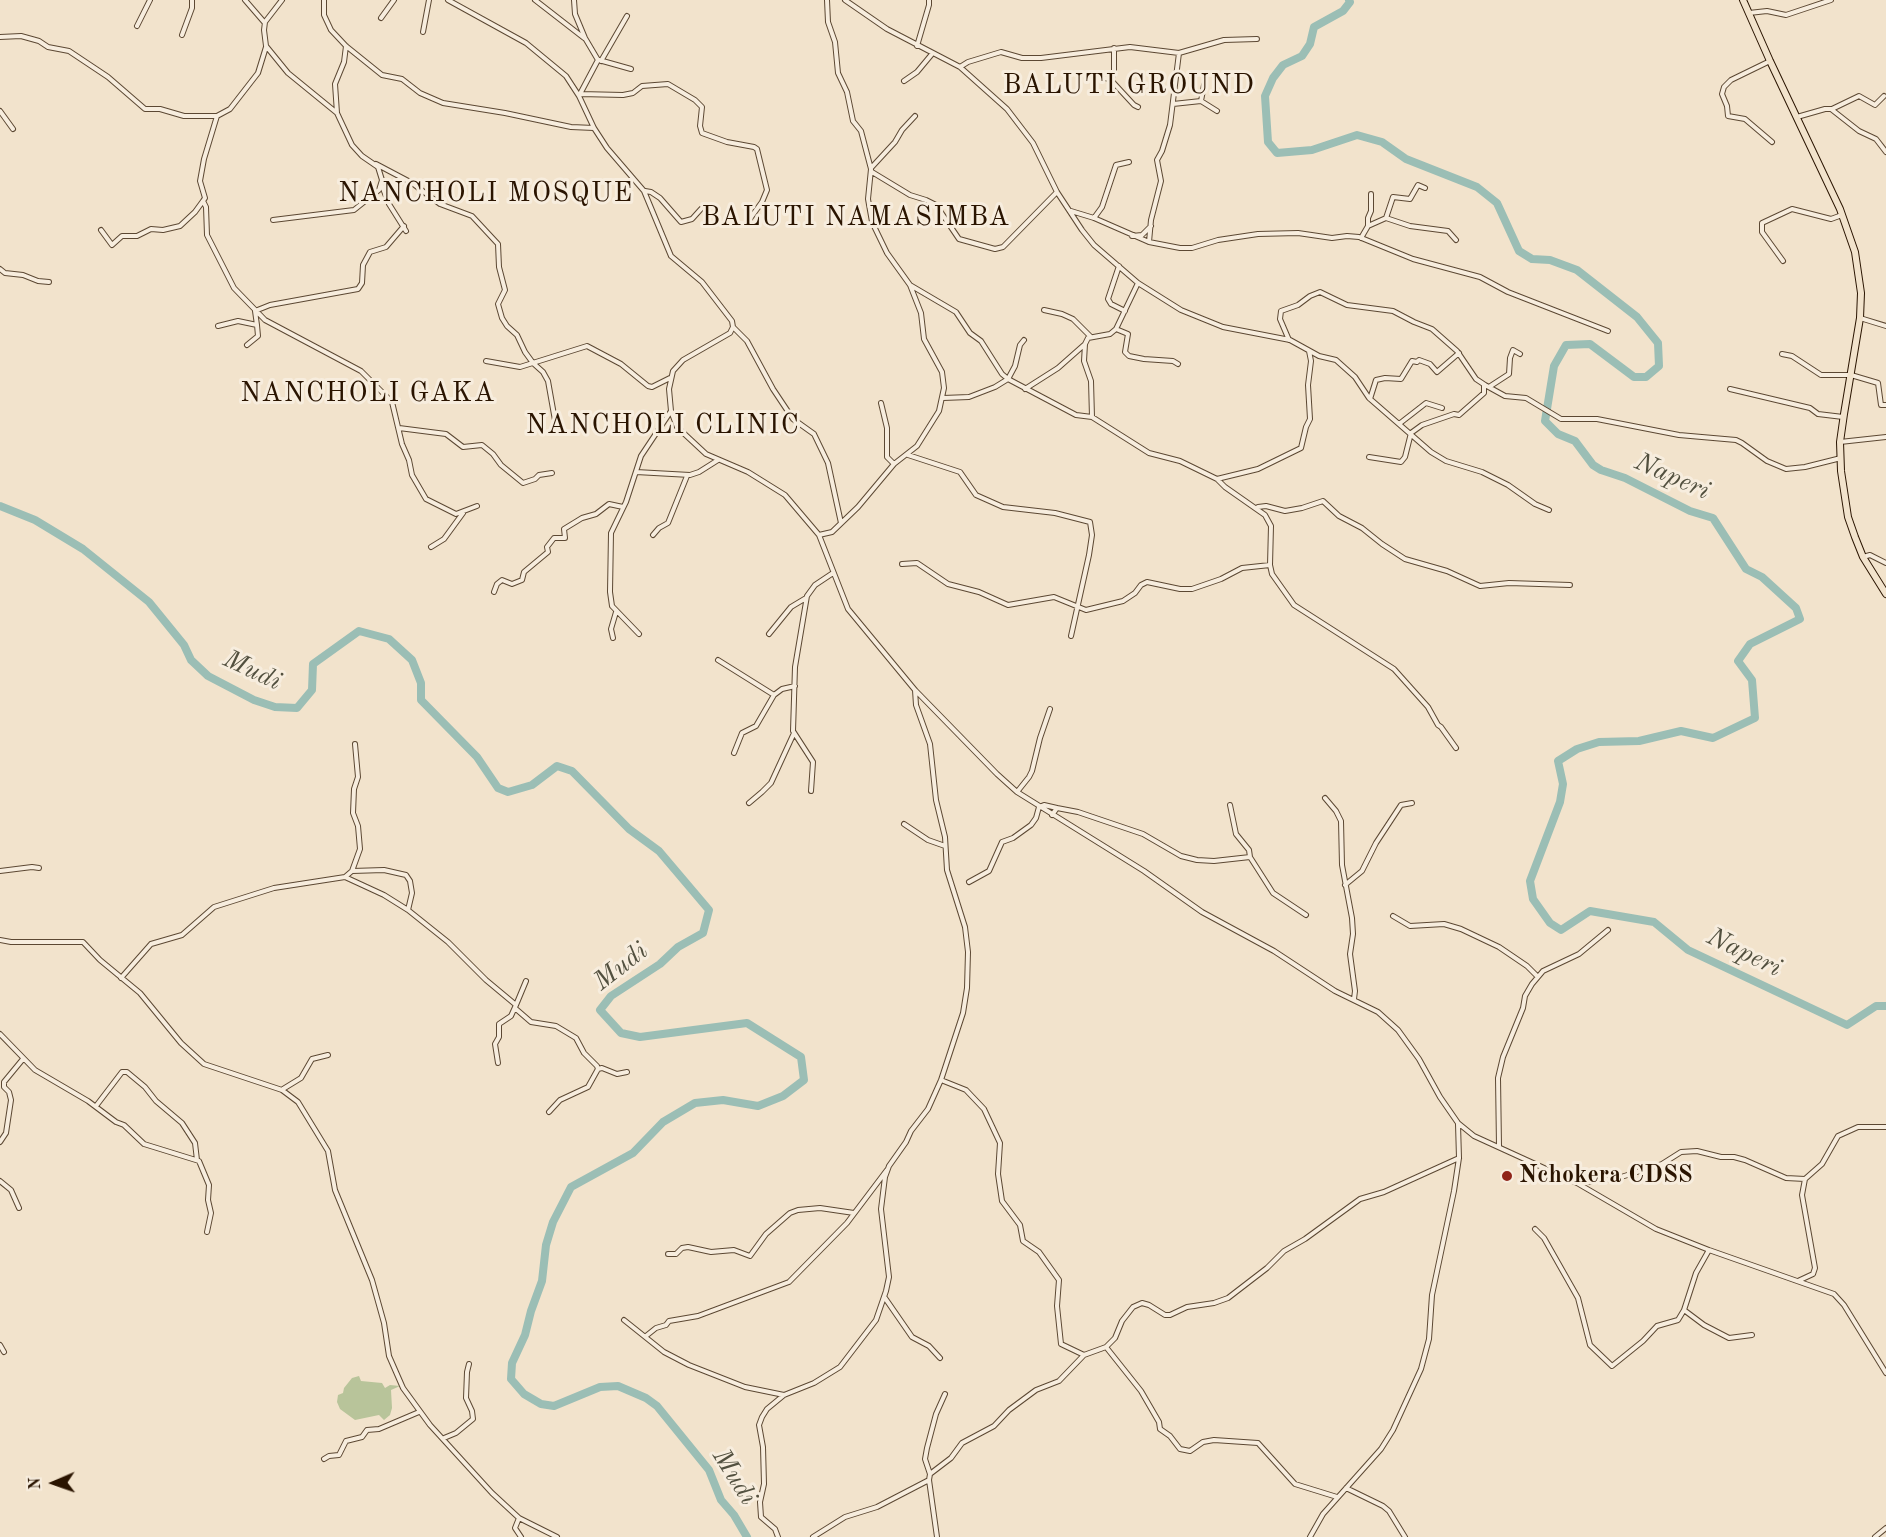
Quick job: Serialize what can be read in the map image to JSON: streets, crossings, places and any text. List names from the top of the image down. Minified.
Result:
{"districts":["BALUTI GROUND","NANCHOLI MOSQUE","BALUTI NAMASIMBA","NANCHOLI GAKA","NANCHOLI CLINIC"],"water":["Naperi","Mudi"],"places":["Nchokera CDSS"],"north":"left"}
